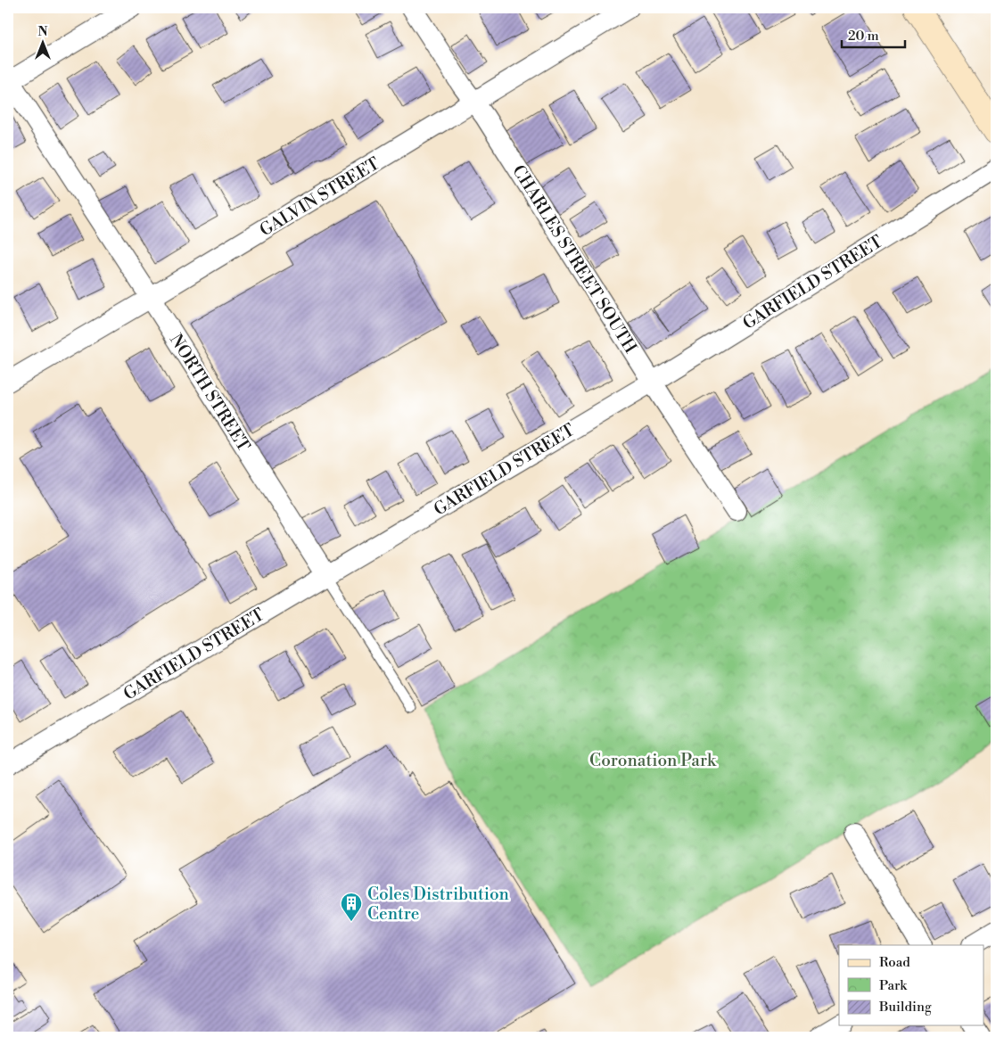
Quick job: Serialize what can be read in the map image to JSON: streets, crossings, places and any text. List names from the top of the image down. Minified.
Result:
{"streets":{"street":["GALVIN STREET","CHARLES STREET SOUTH","GARFIELD STREET","NORTH STREET"]},"crossings":[["GALVIN STREET","CHARLES STREET SOUTH"],["GALVIN STREET","NORTH STREET"],["CHARLES STREET SOUTH","GARFIELD STREET"],["GARFIELD STREET","NORTH STREET"]],"parks":["Coronation Park"],"places":{"building":["Coles Distribution Centre"]},"legend":["Road","Park","Building"],"scale_bar":"20 m","north":"top"}
